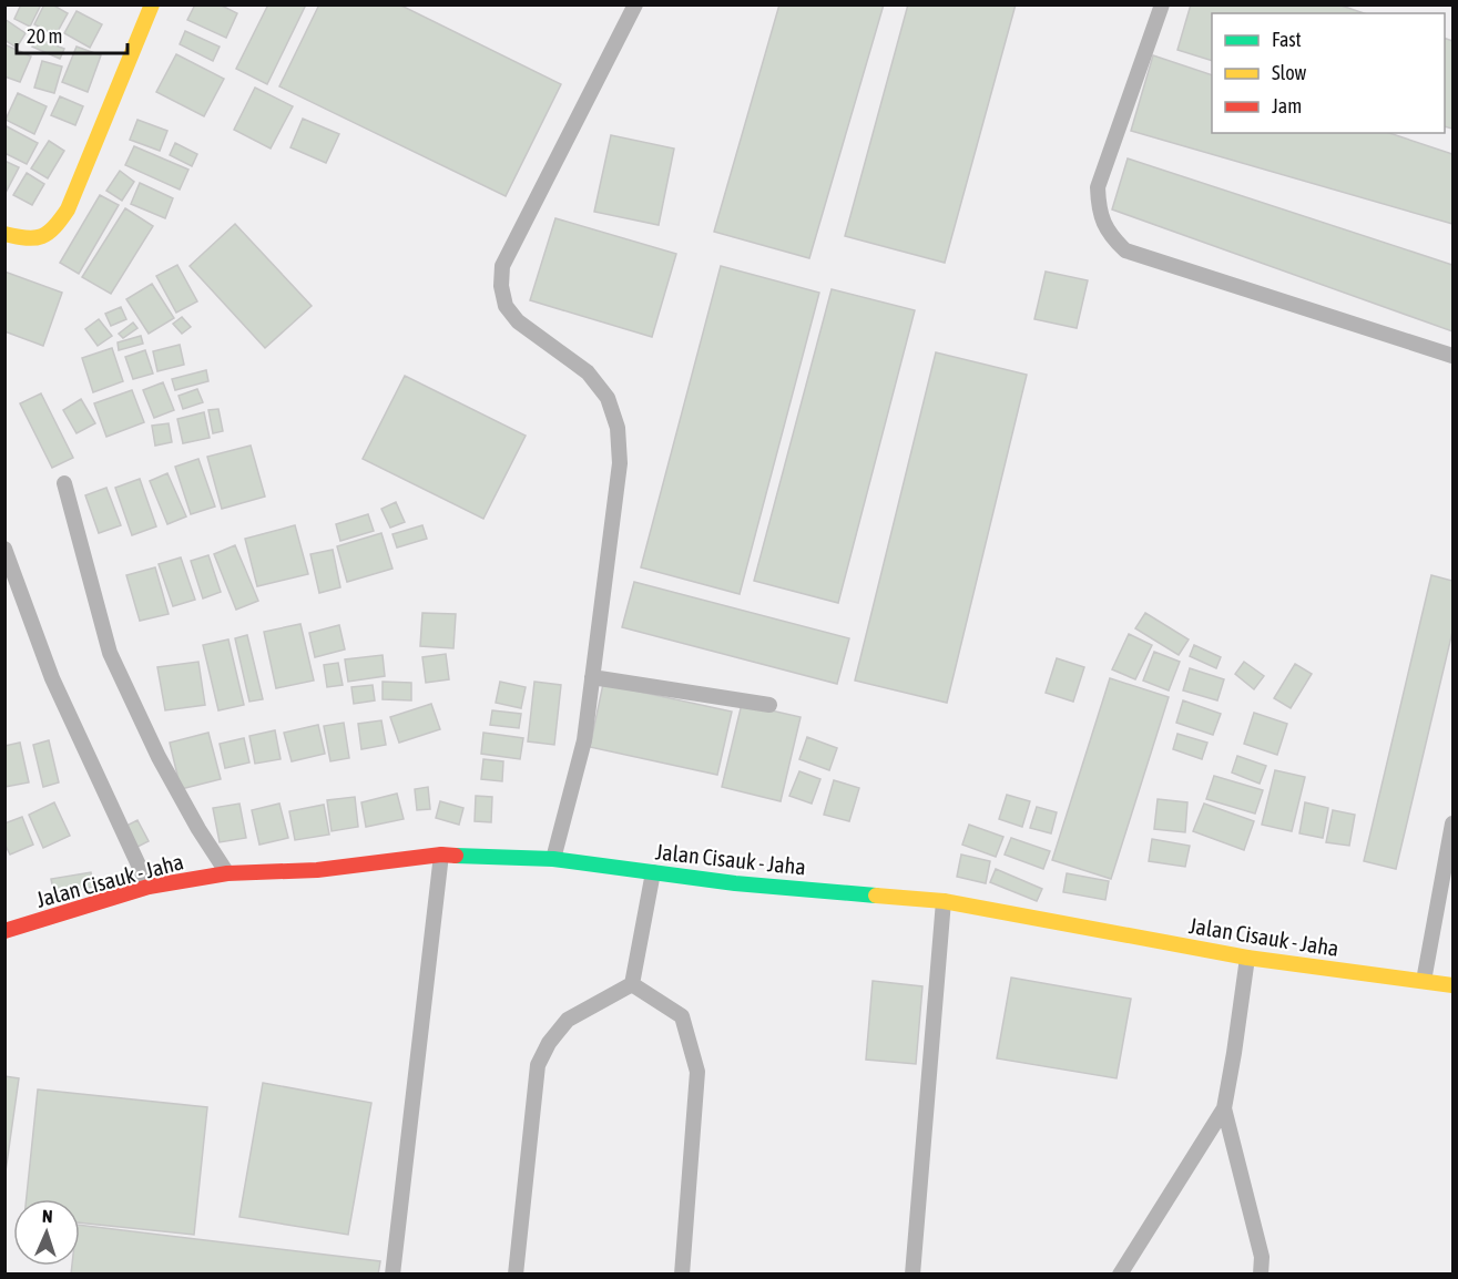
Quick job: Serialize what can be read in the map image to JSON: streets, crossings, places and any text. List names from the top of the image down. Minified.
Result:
{"streets":{"main road":["Jalan Cisauk - Jaha"]},"legend":["Fast","Slow","Jam"],"scale_bar":"20 m","north":"top"}
